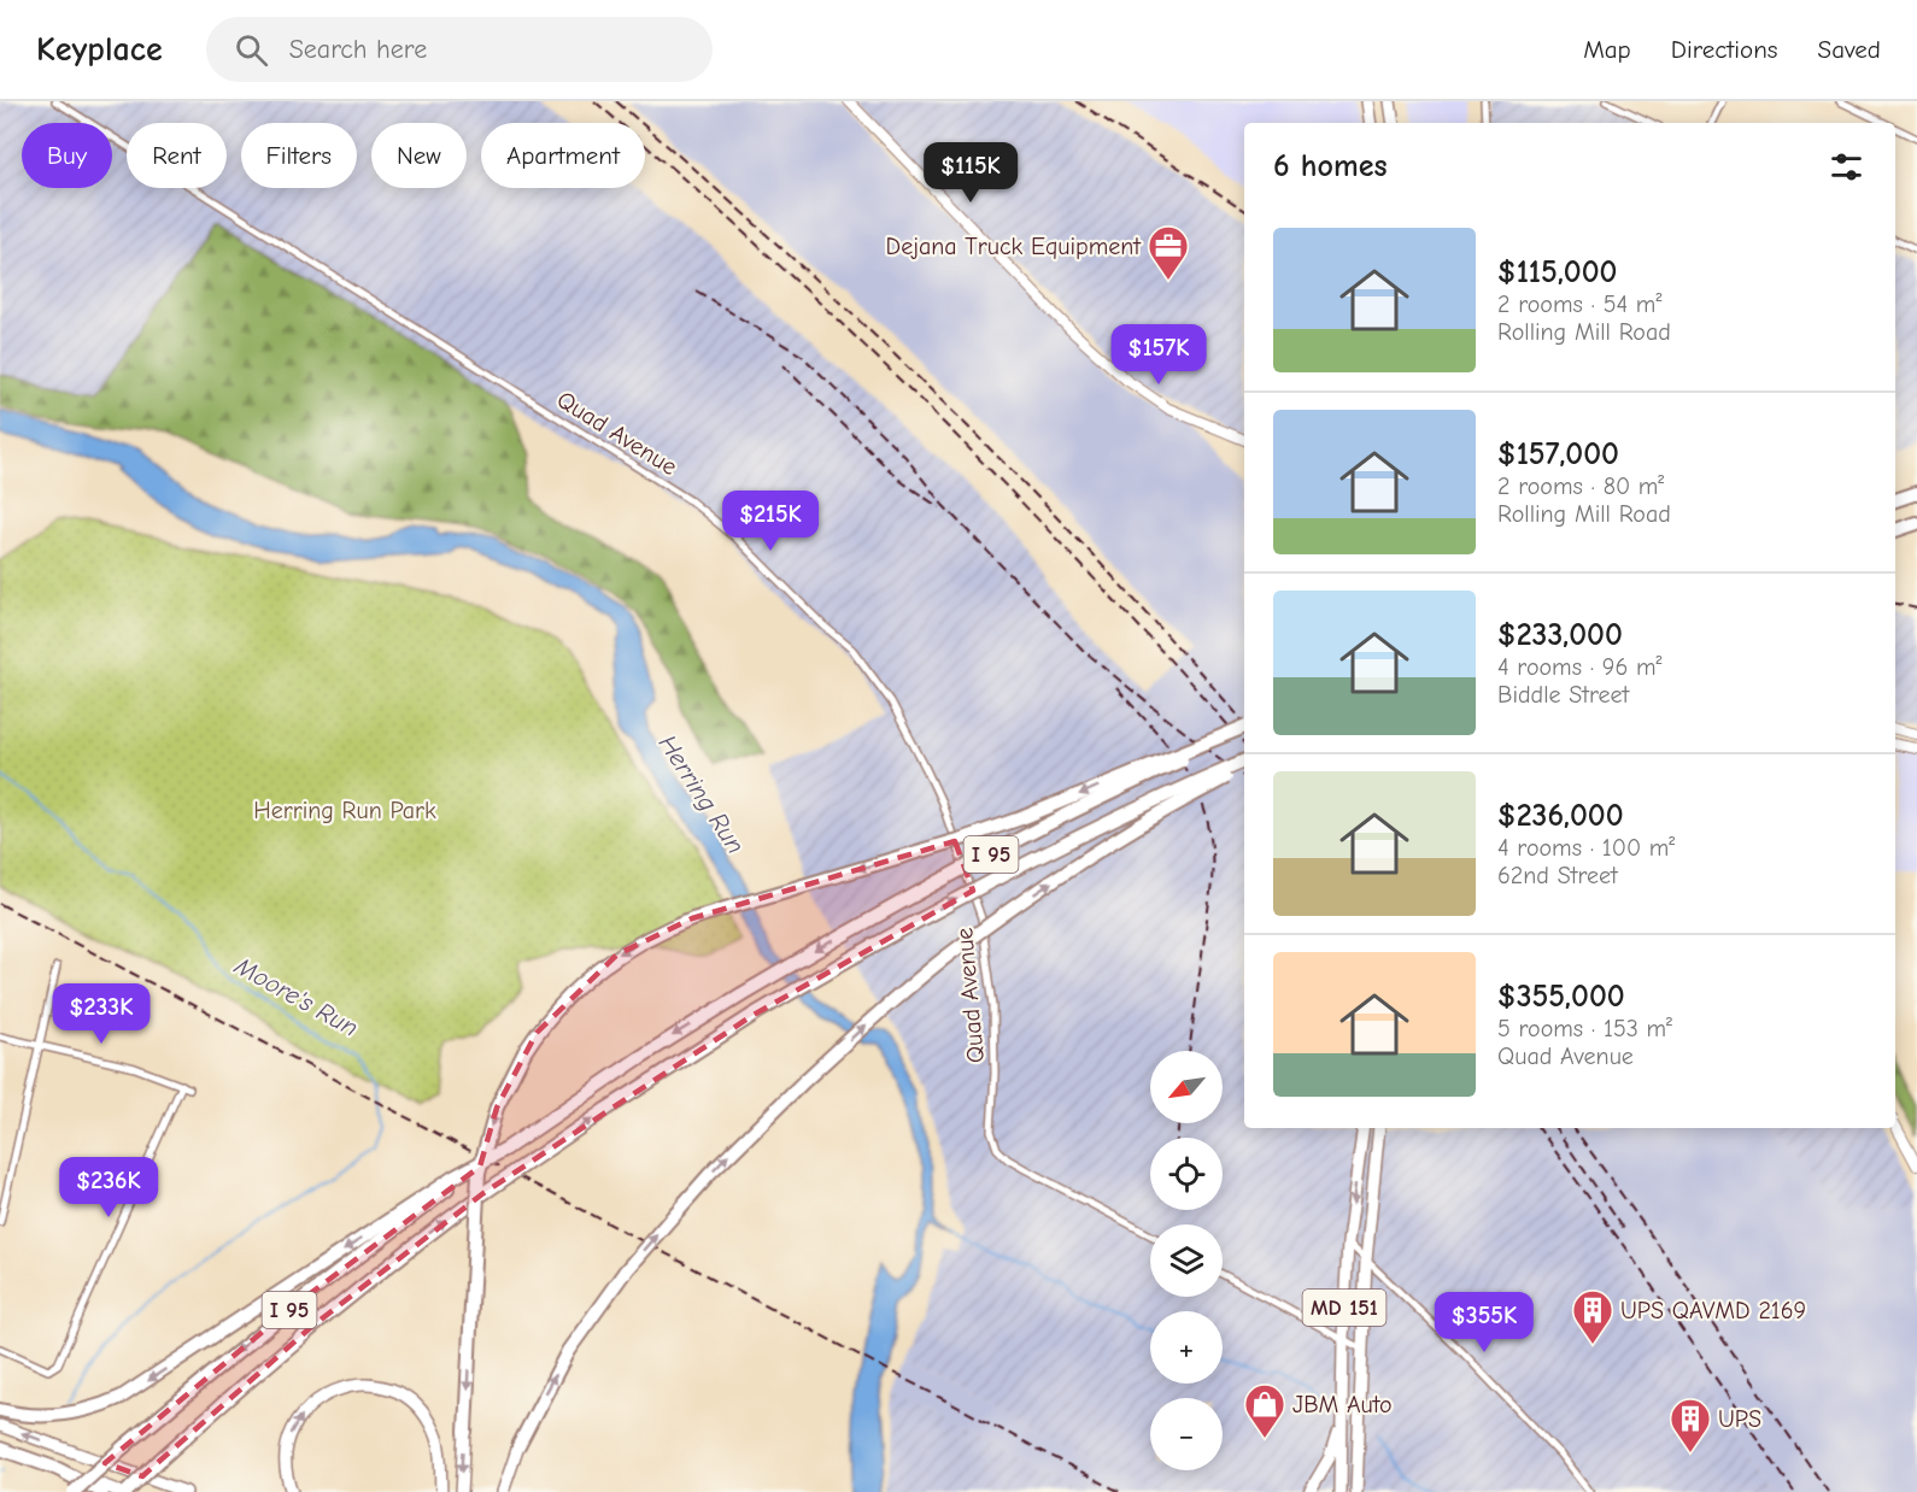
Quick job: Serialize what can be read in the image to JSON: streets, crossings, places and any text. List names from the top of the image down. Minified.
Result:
{"streets":{"highway":["I 95"],"main road":["MD 151"],"street":["Quad Avenue"]},"water":["Herring Run","Moore's Run"],"parks":["Herring Run Park"],"places":{"office":["Dejana Truck Equipment"],"building":["UPS QAVMD 2169","UPS"],"shop":["JBM Auto"]},"north":"bottom left","page":{"header":"Keyplace","search":"Search here","nav":["Map","Directions","Saved"],"chip":["Buy","Rent","Filters","New","Apartment"],"heading":"6 homes","price":["$115K","$157K","$215K","$233K","$236K","$355K"],"list":[{"name":"$115,000","note":"2 rooms · 54 m² · Rolling Mill Road"},{"name":"$157,000","note":"2 rooms · 80 m² · Rolling Mill Road"},{"name":"$233,000","note":"4 rooms · 96 m² · Biddle Street"},{"name":"$236,000","note":"4 rooms · 100 m² · 62nd Street"},{"name":"$355,000","note":"5 rooms · 153 m² · Quad Avenue"}],"map_buttons":["+","−"]}}
